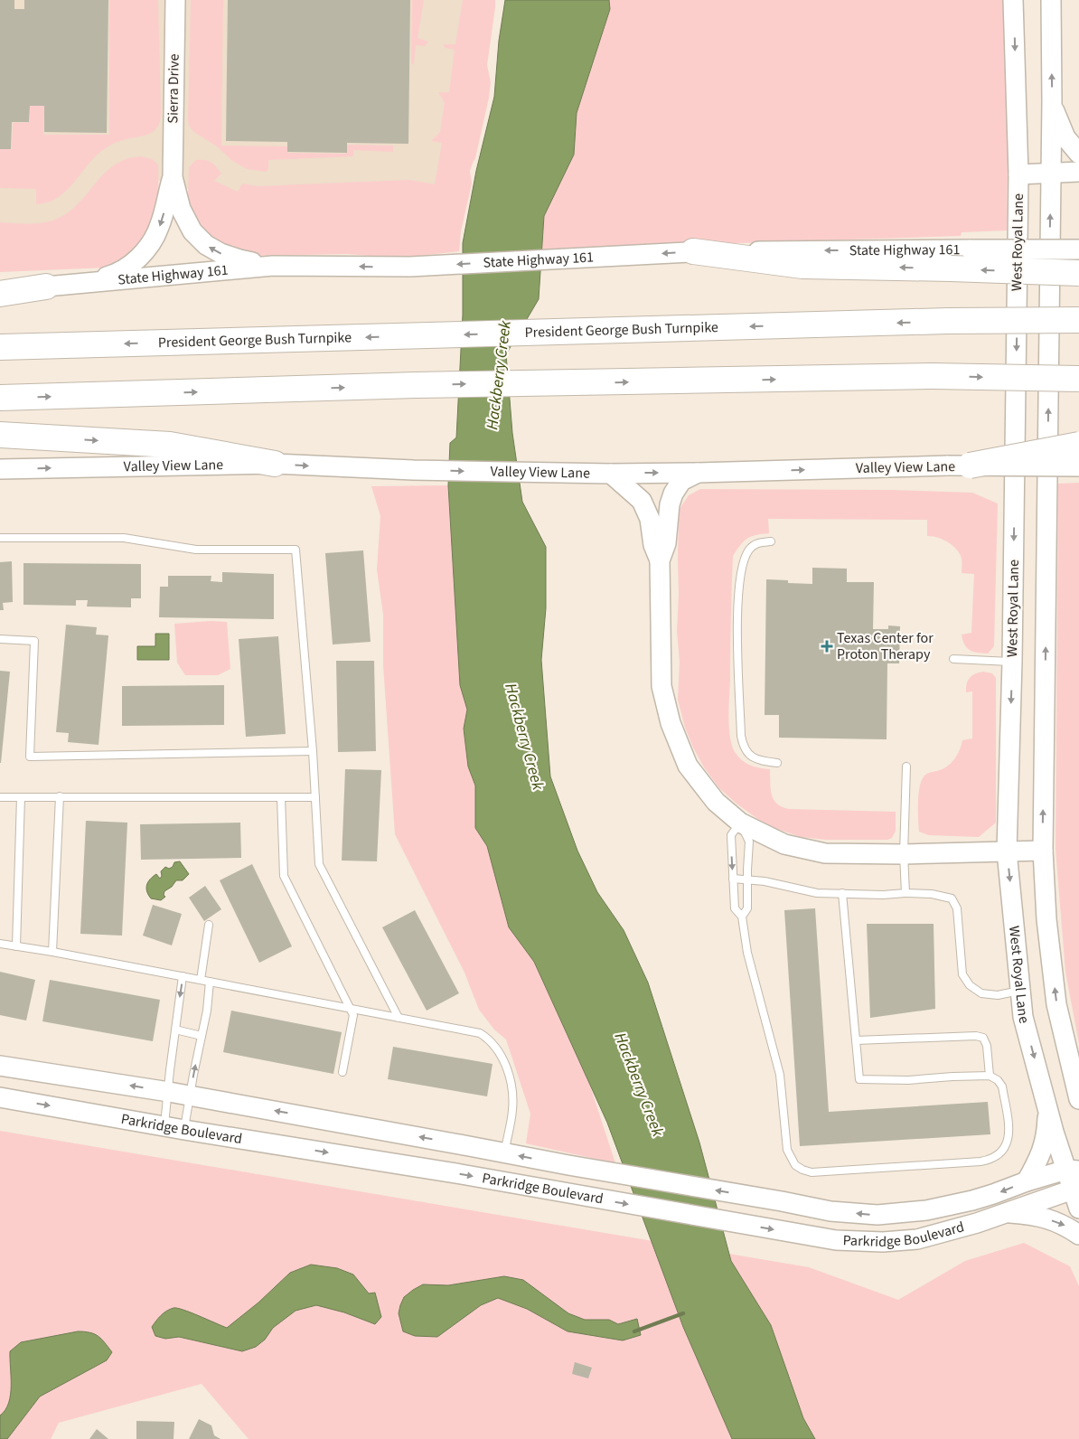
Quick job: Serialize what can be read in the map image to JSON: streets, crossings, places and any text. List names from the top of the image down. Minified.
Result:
{"streets":{"highway":["President George Bush Turnpike"],"main road":["Sierra Drive","West Royal Lane","State Highway 161","Valley View Lane","Parkridge Boulevard"]},"crossings":[["West Royal Lane","Parkridge Boulevard"]],"one_way":["State Highway 161","Valley View Lane"],"water":["Hackberry Creek"],"places":{"health":["Texas Center for Proton Therapy"]}}
